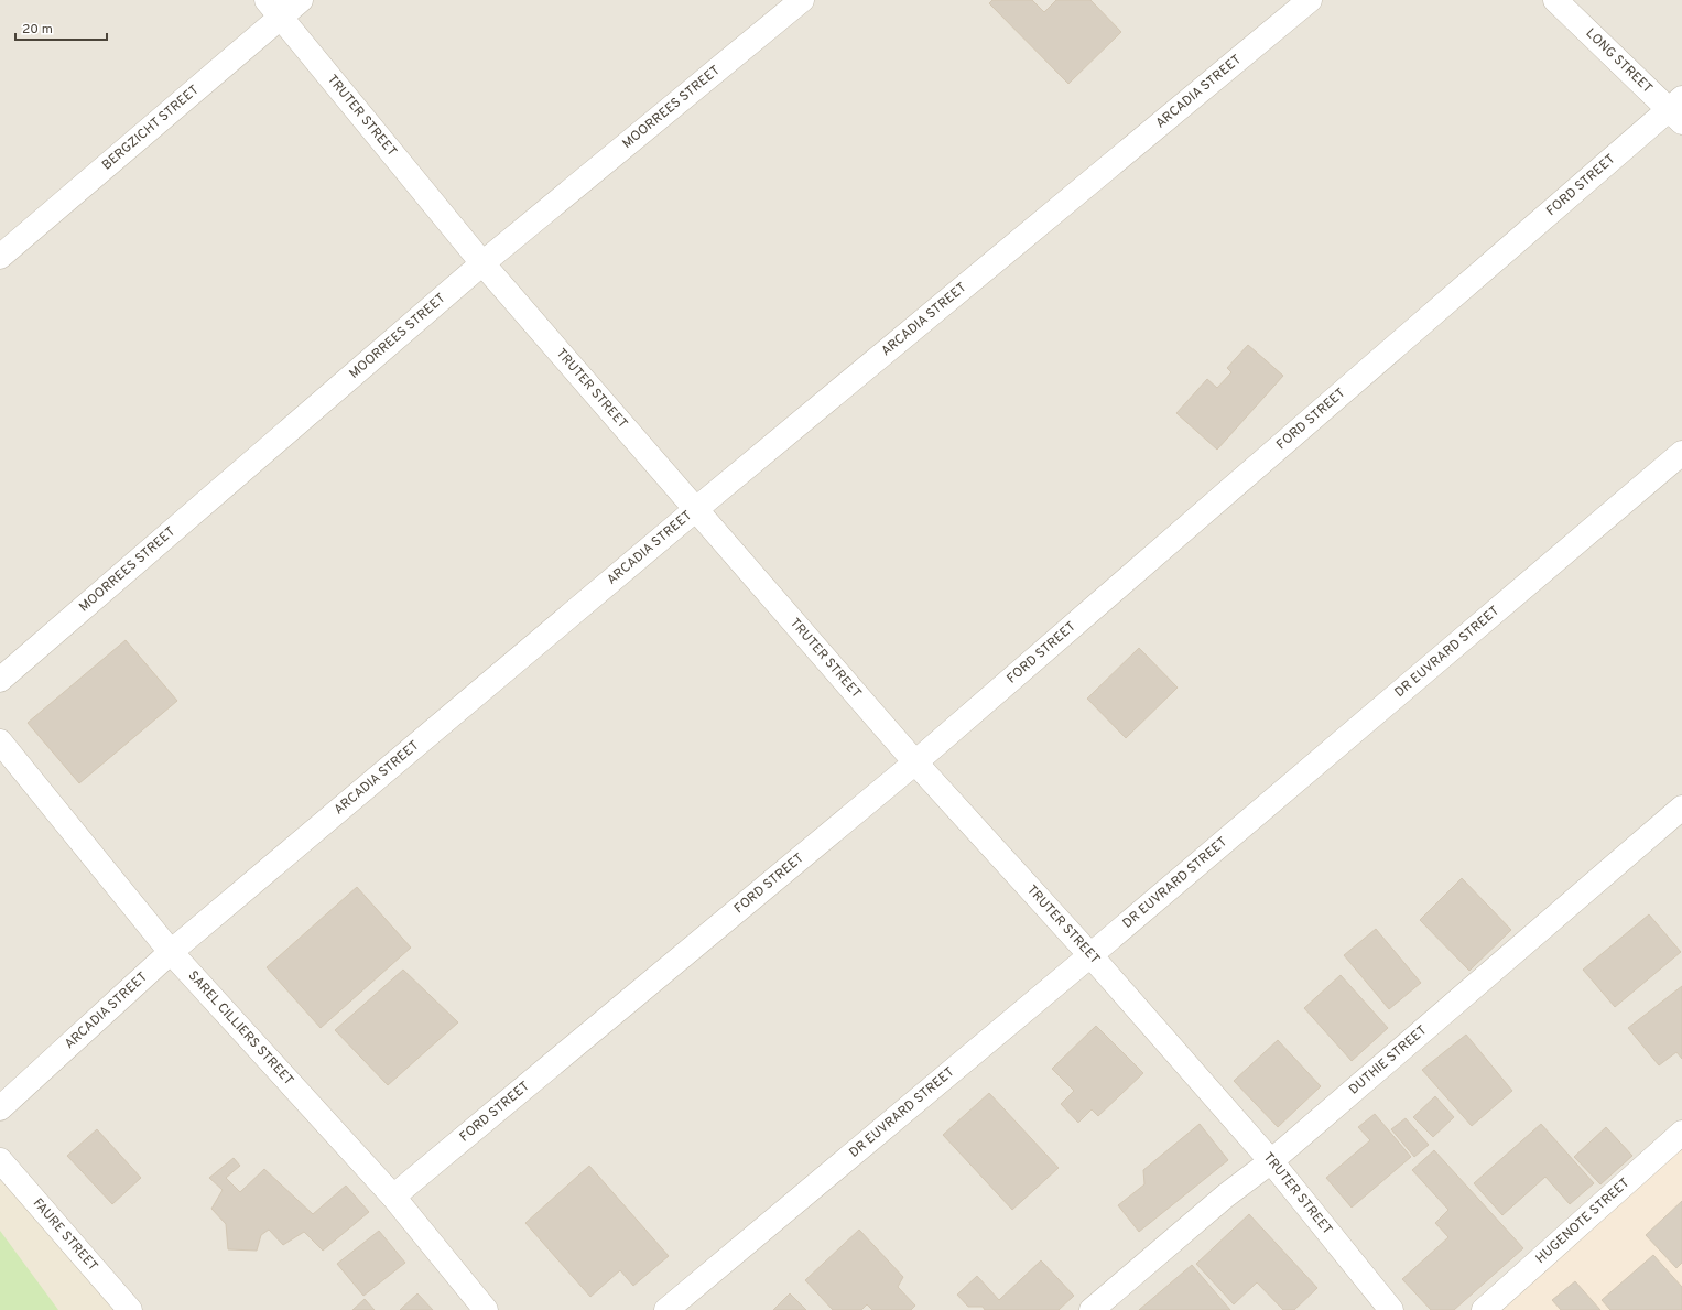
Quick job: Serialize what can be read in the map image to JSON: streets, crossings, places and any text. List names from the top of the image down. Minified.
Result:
{"streets":{"street":["LONG STREET","ARCADIA STREET","MOORREES STREET","TRUTER STREET","BERGZICHT STREET","FORD STREET","DR EUVRARD STREET","SAREL CILLIERS STREET","DUTHIE STREET","HUGENOTE STREET","FAURE STREET"]},"crossings":[["LONG STREET","FORD STREET"],["ARCADIA STREET","TRUTER STREET"],["ARCADIA STREET","SAREL CILLIERS STREET"],["MOORREES STREET","TRUTER STREET"],["TRUTER STREET","BERGZICHT STREET"],["TRUTER STREET","FORD STREET"],["TRUTER STREET","DR EUVRARD STREET"],["TRUTER STREET","DUTHIE STREET"],["FORD STREET","SAREL CILLIERS STREET"]],"scale_bar":"20 m"}
